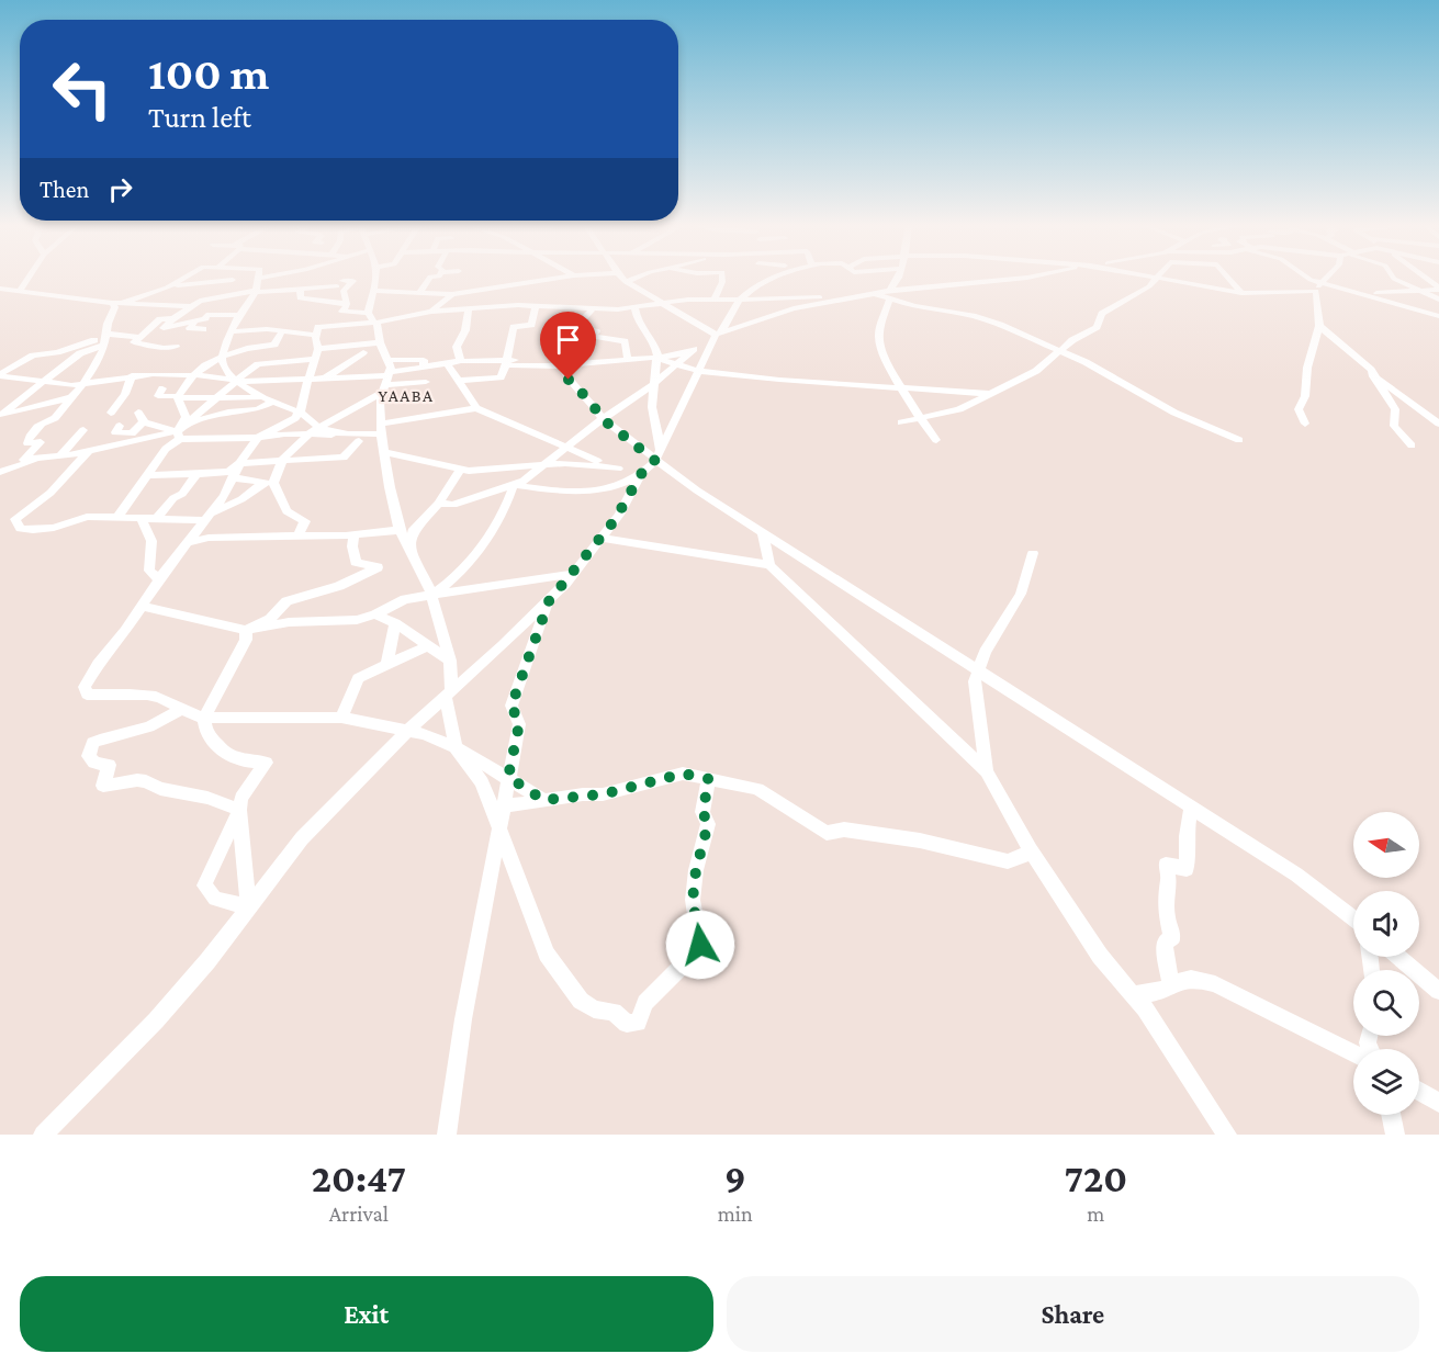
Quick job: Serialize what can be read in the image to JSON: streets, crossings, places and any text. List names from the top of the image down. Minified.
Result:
{"districts":["YAABA"],"north":"left","page":{"turn":["100 m","Turn left"],"then":"Then","eta":["20:47","Arrival","9","min","720","m"],"buttons":["Exit","Share"]}}
